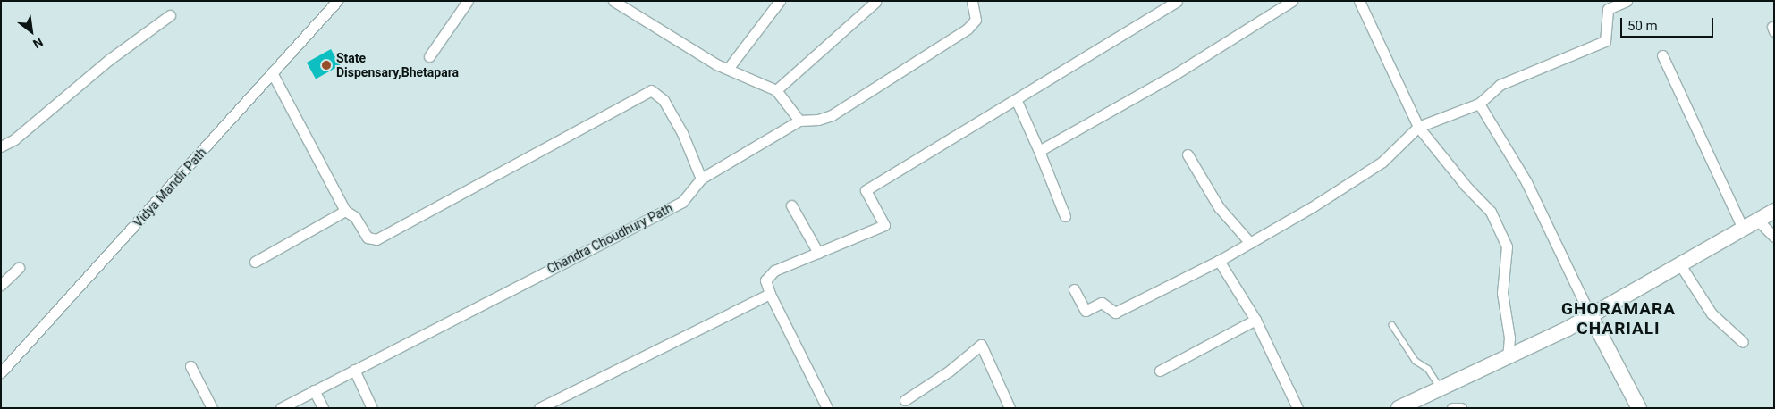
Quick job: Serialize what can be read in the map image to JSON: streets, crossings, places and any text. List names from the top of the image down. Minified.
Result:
{"streets":{"street":["Vidya Mandir Path","Chandra Choudhury Path"]},"districts":["GHORAMARA CHARIALI"],"places":["State Dispensary,Bhetapara"],"scale_bar":"50 m","north":"bottom right"}
